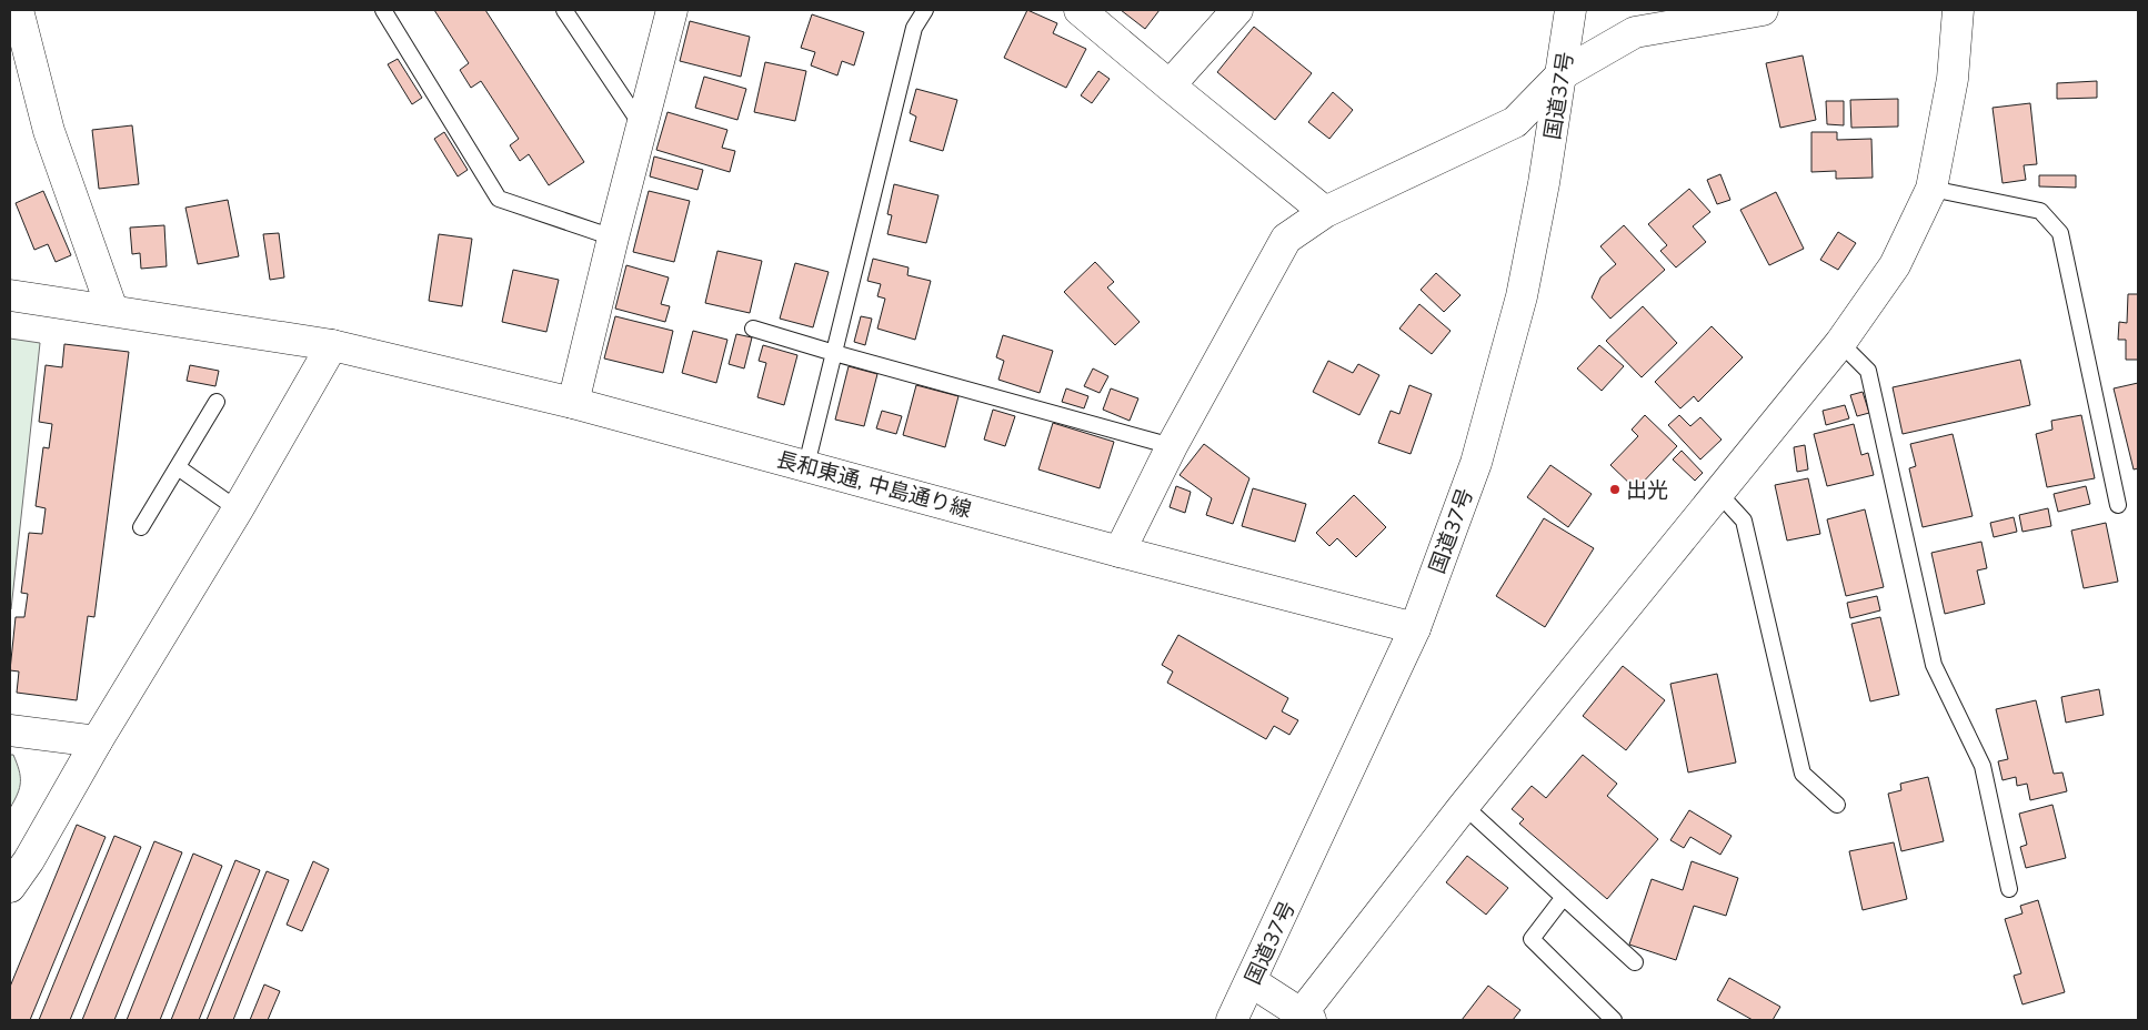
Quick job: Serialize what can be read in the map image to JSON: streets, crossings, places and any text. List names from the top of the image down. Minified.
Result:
{"streets":{"main road":["国道37号","長和東通, 中島通り線"]},"crossings":[["国道37号","長和東通, 中島通り線"]],"places":["出光"]}
